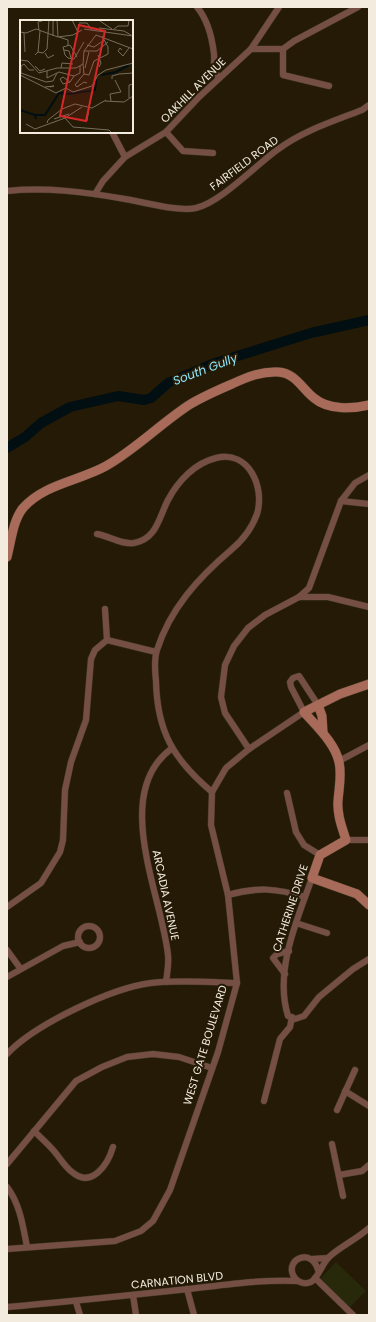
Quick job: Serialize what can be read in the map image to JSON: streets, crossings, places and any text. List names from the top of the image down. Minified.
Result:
{"streets":{"main road":["CATHERINE DRIVE","WEST GATE BOULEVARD"],"street":["OAKHILL AVENUE","FAIRFIELD ROAD","ARCADIA AVENUE","CARNATION BLVD"]},"crossings":[["OAKHILL AVENUE","FAIRFIELD ROAD"]],"water":["South Gully"]}
